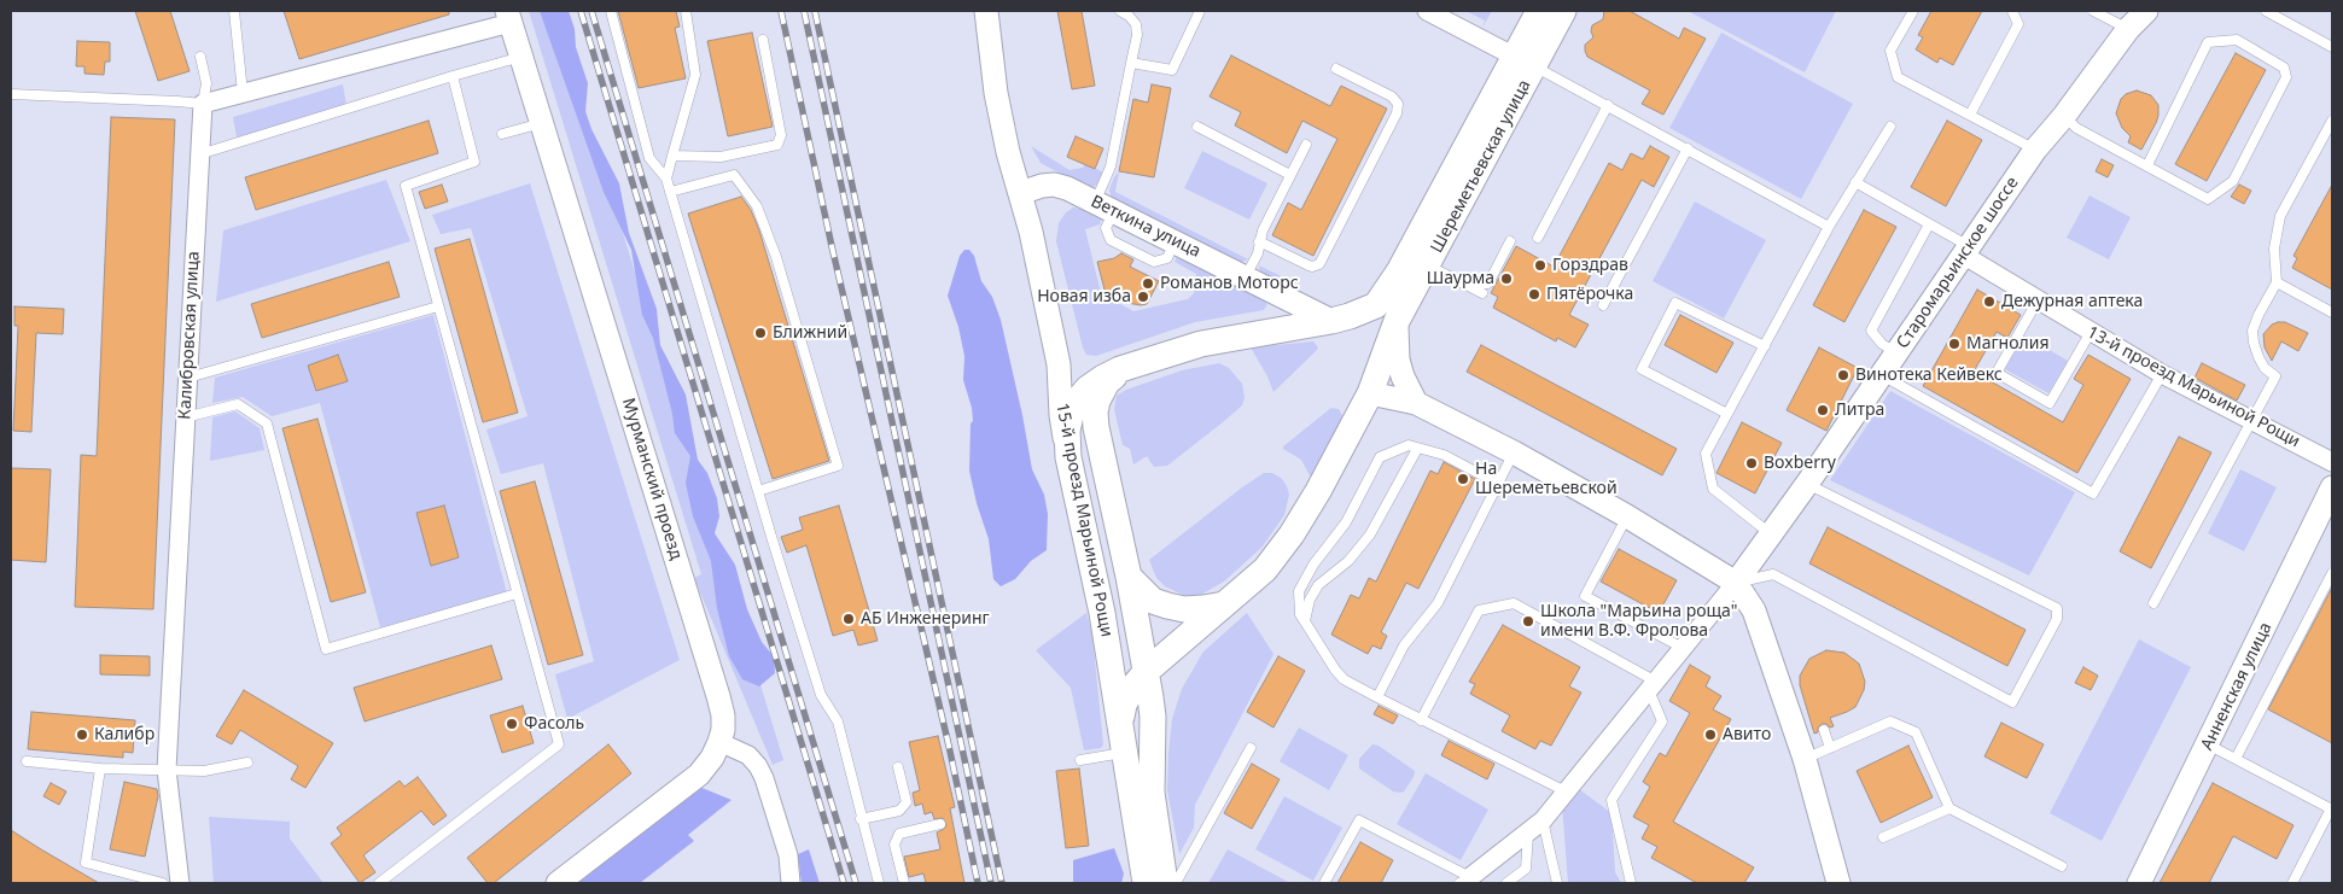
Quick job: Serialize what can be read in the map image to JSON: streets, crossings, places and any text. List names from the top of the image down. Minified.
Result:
{"streets":{"main road":["Шереметьевская улица","15-й проезд Марьиной Рощи"],"street":["Веткина улица","Старомарьинское шоссе","Калибровская улица","13-й проезд Марьиной Рощи","Мурманский проезд","Анненская улица"]},"crossings":[["Старомарьинское шоссе","13-й проезд Марьиной Рощи"]],"places":["Горздрав","Шаурма","Романов Моторс","Пятёрочка","Новая изба","Дежурная аптека","Ближний","Магнолия","Винотека Кейвекс","Литра","Boxberry","На Шереметьевской","АБ Инженеринг","Школа \"Марьина роща\" имени В.Ф. Фролова","Фасоль","Калибр","Авито"]}
